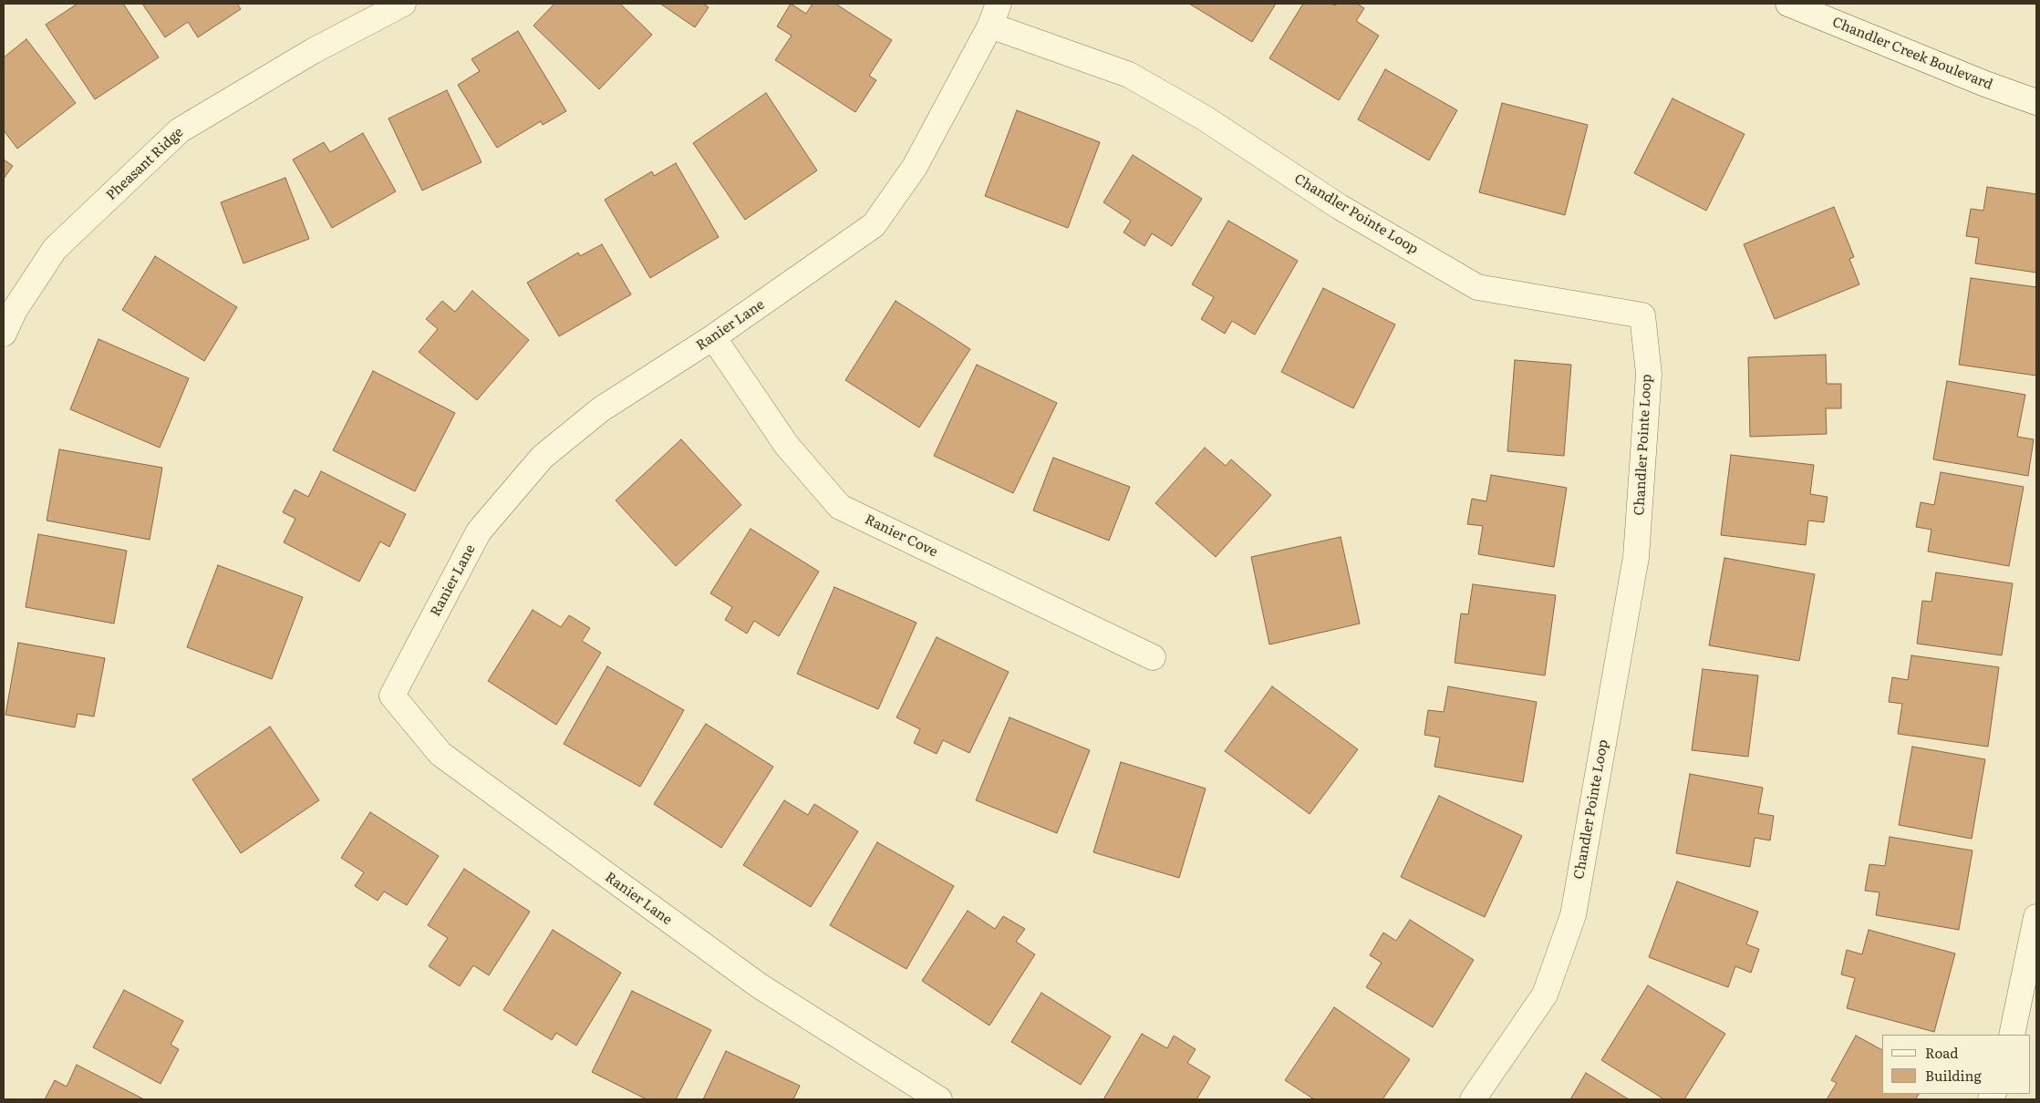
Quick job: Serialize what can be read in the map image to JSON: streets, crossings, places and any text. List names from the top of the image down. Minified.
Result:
{"streets":{"street":["Chandler Creek Boulevard","Pheasant Ridge","Chandler Pointe Loop","Ranier Lane","Ranier Cove"]},"crossings":[["Chandler Pointe Loop","Ranier Lane"],["Ranier Lane","Ranier Cove"]],"legend":["Road","Building"]}
